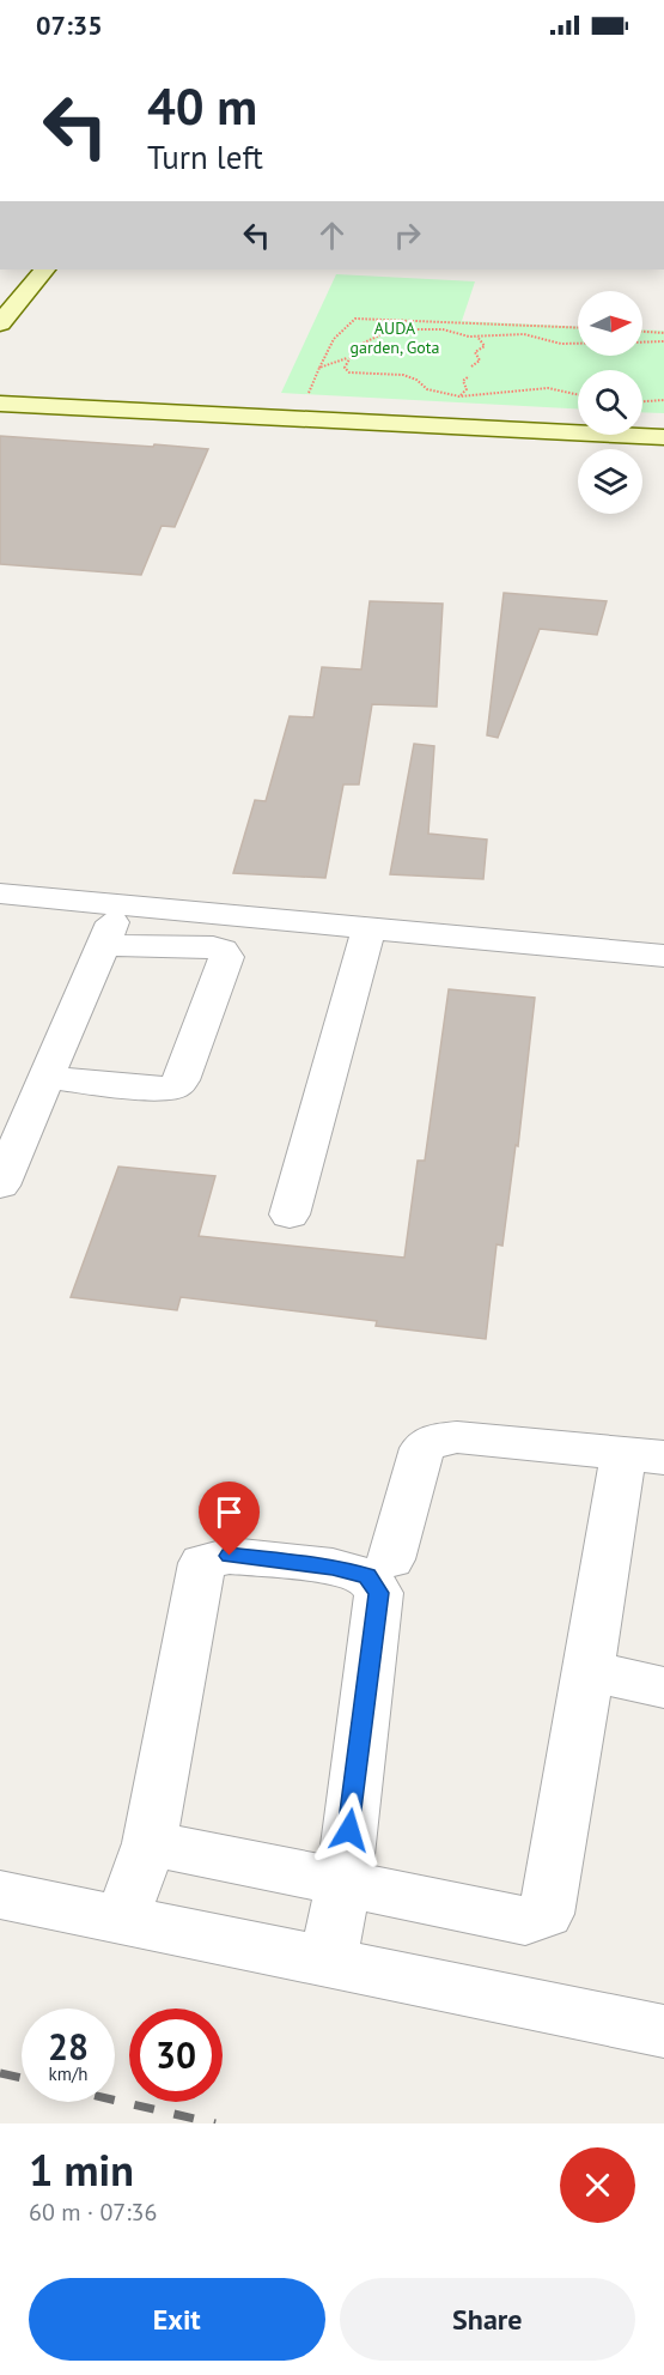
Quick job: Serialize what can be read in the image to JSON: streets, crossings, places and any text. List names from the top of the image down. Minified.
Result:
{"parks":["AUDA garden, Gota"],"north":"right","page":{"status":"07:35","turn":["40 m","Turn left"],"speed":"28 km/h","limit":"30","heading":["1 min","60 m · 07:36"],"buttons":["Exit","Share"]}}
